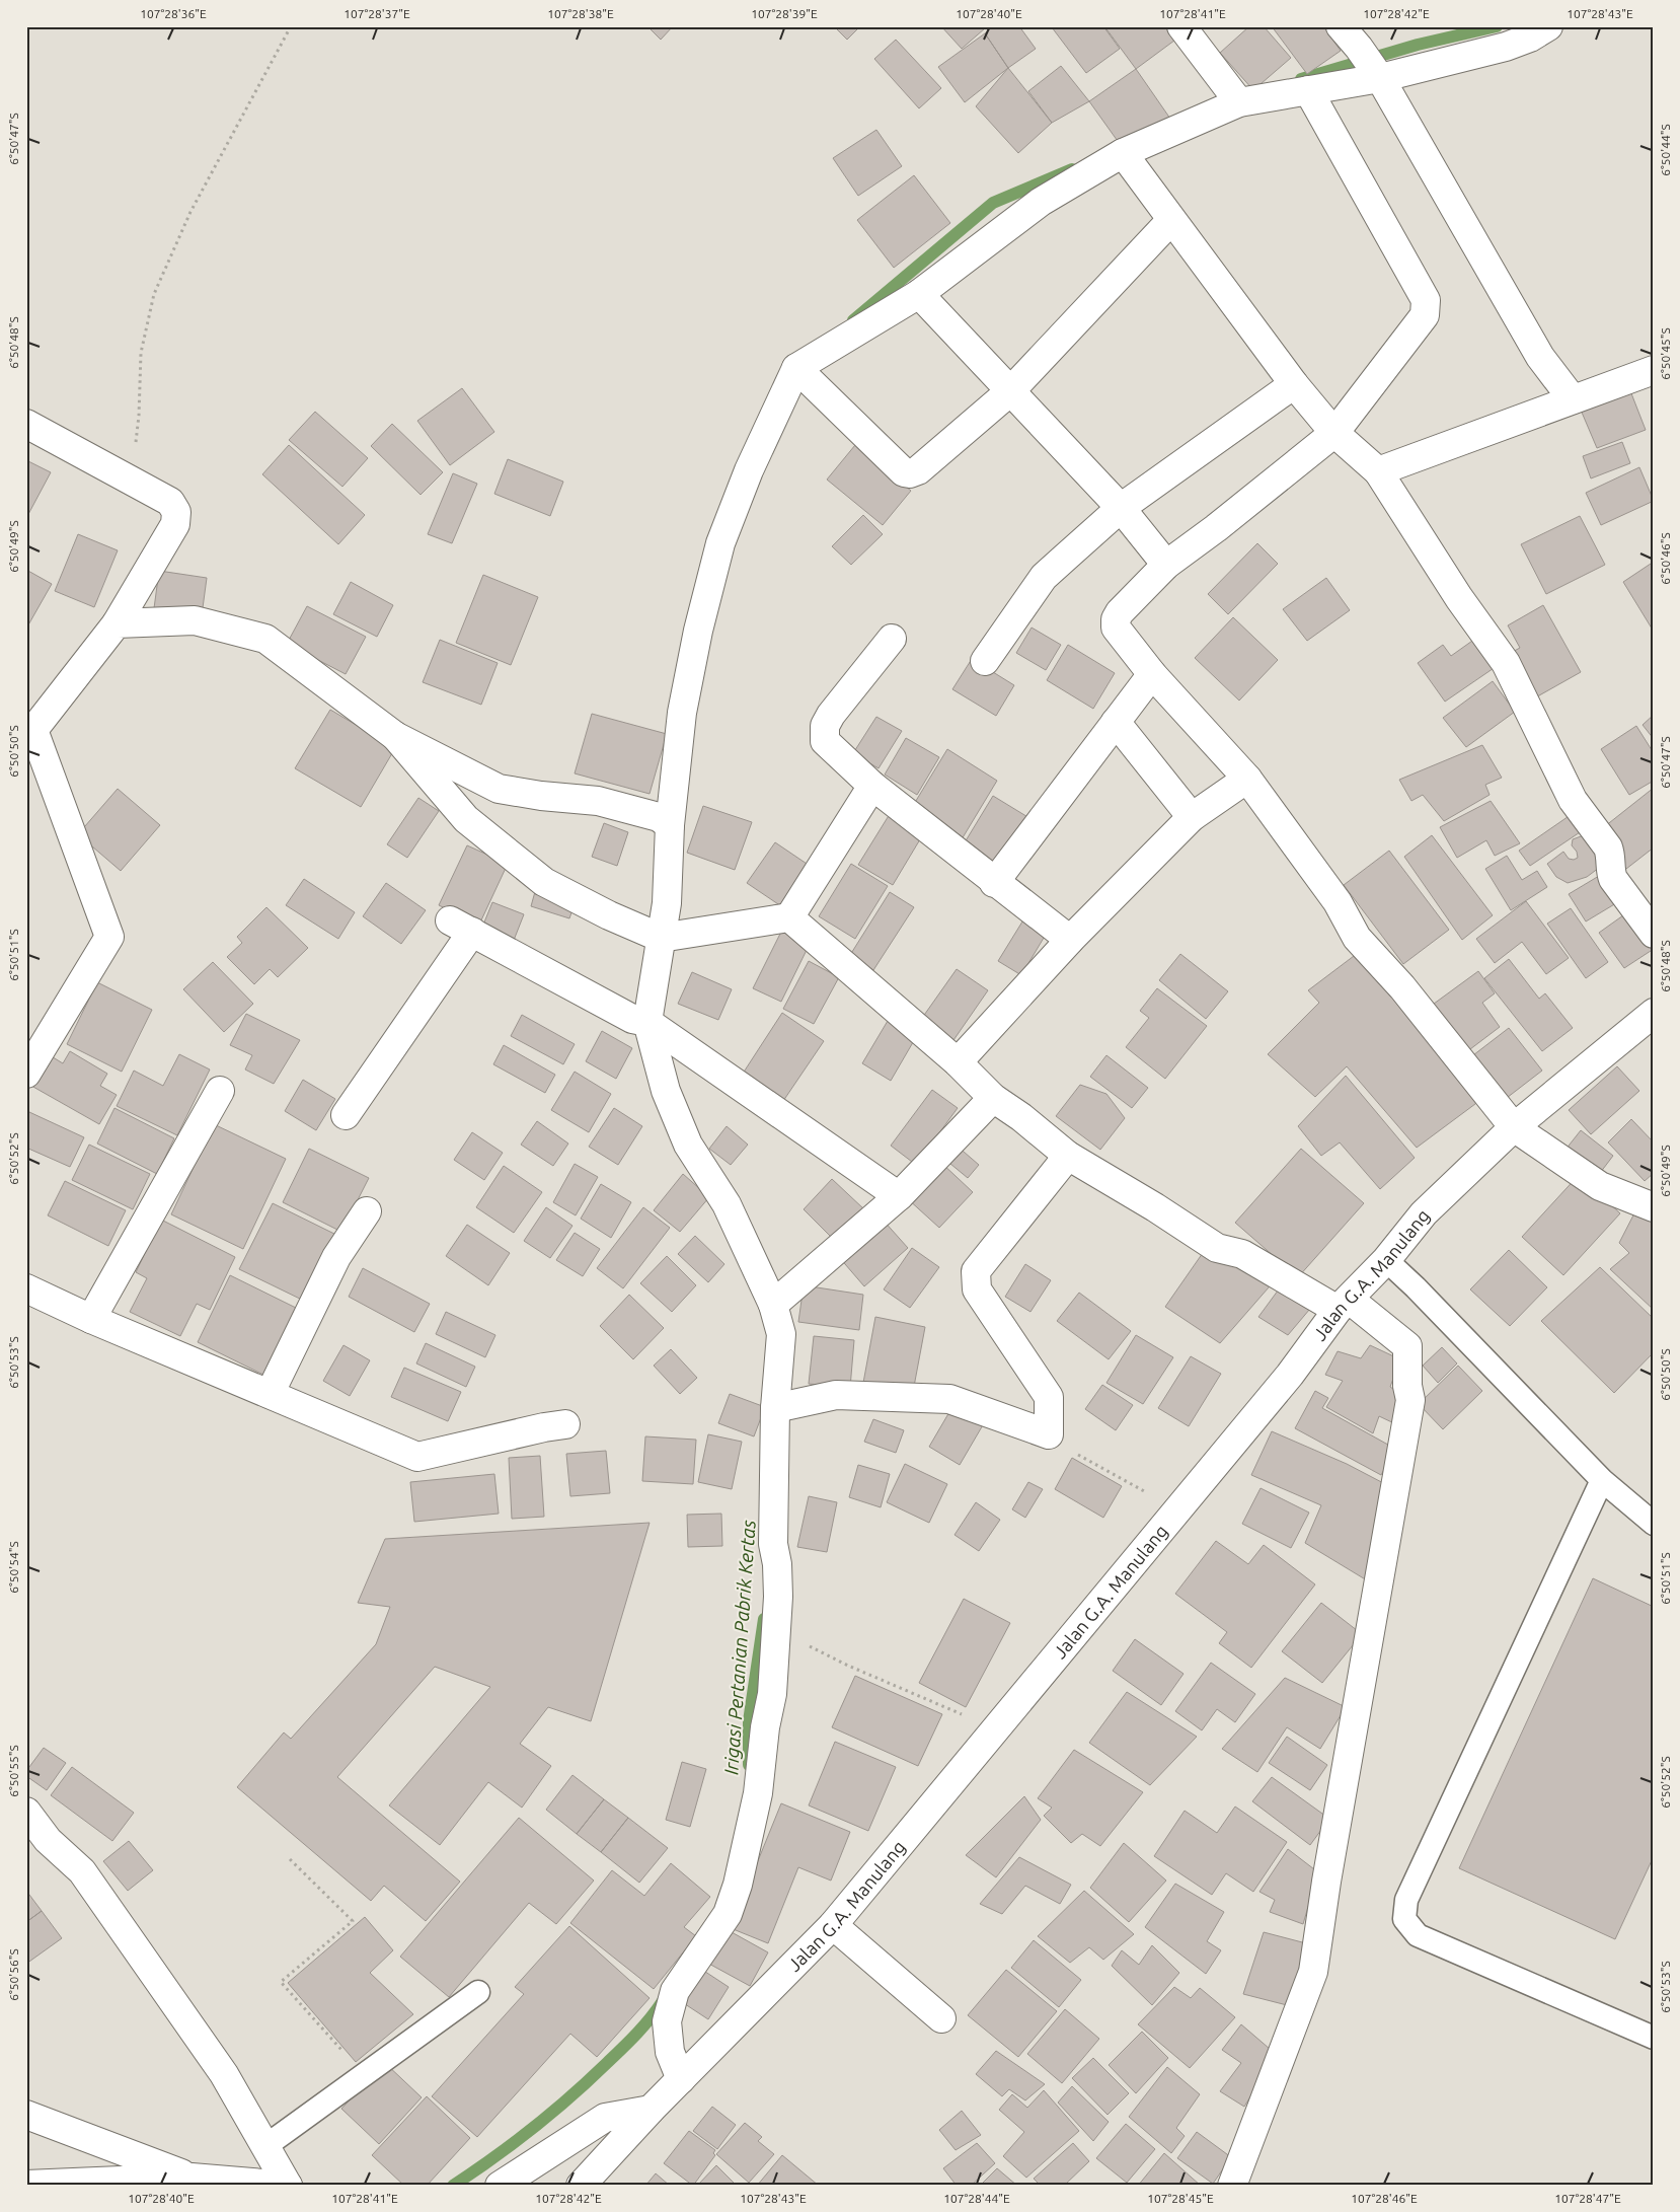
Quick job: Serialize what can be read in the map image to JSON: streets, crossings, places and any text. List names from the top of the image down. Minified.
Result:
{"streets":{"street":["Jalan G.A. Manulang"]},"water":["Irigasi Pertanian Pabrik Kertas"],"coordinates":["107°28'36\"E","107°28'37\"E","107°28'38\"E","107°28'39\"E","107°28'40\"E","107°28'41\"E","107°28'42\"E","107°28'43\"E","6°50'47\"S","6°50'44\"S","6°50'48\"S","6°50'45\"S","6°50'49\"S","6°50'46\"S","6°50'50\"S","6°50'51\"S","6°50'52\"S","6°50'53\"S","6°50'54\"S","6°50'55\"S","6°50'56\"S","107°28'44\"E","107°28'45\"E","107°28'46\"E","107°28'47\"E"]}
